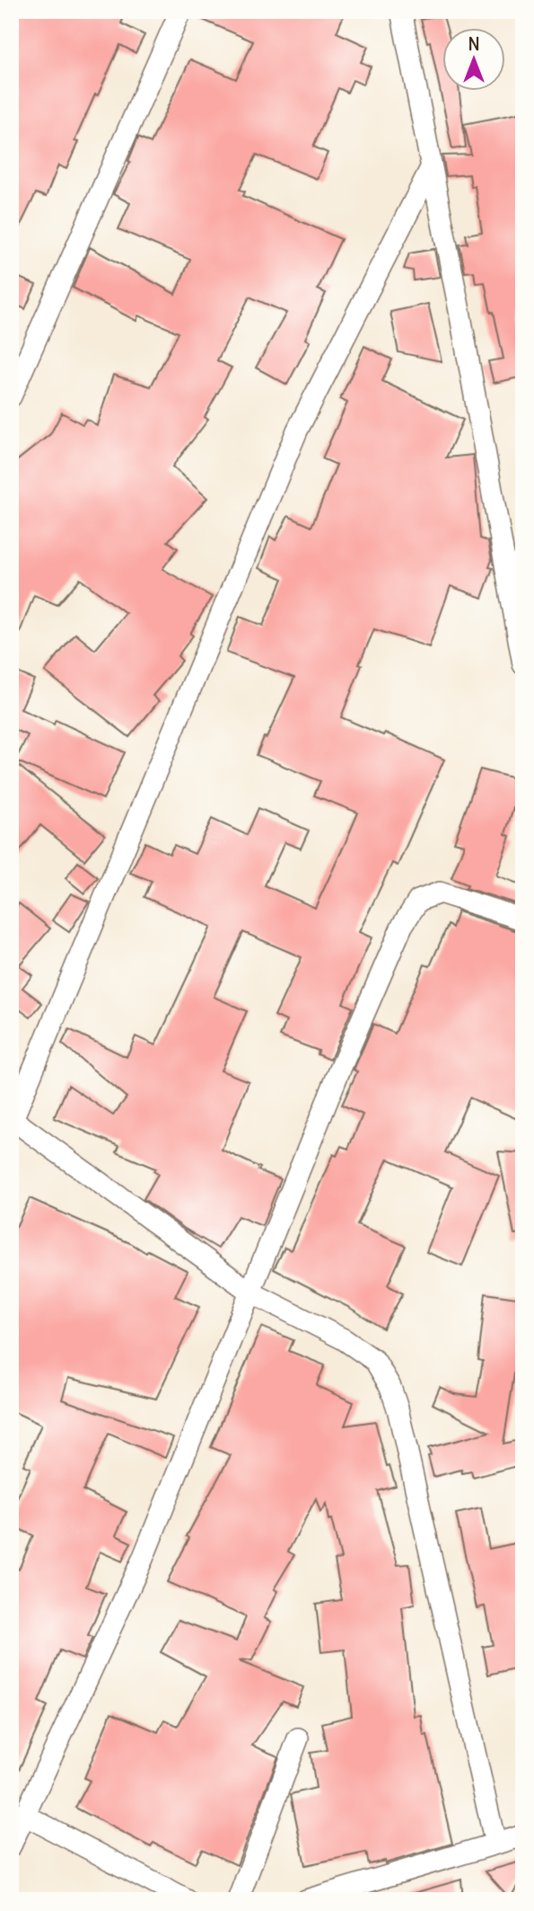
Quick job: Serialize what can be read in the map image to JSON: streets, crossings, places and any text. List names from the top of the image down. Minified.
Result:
{"north":"top"}
